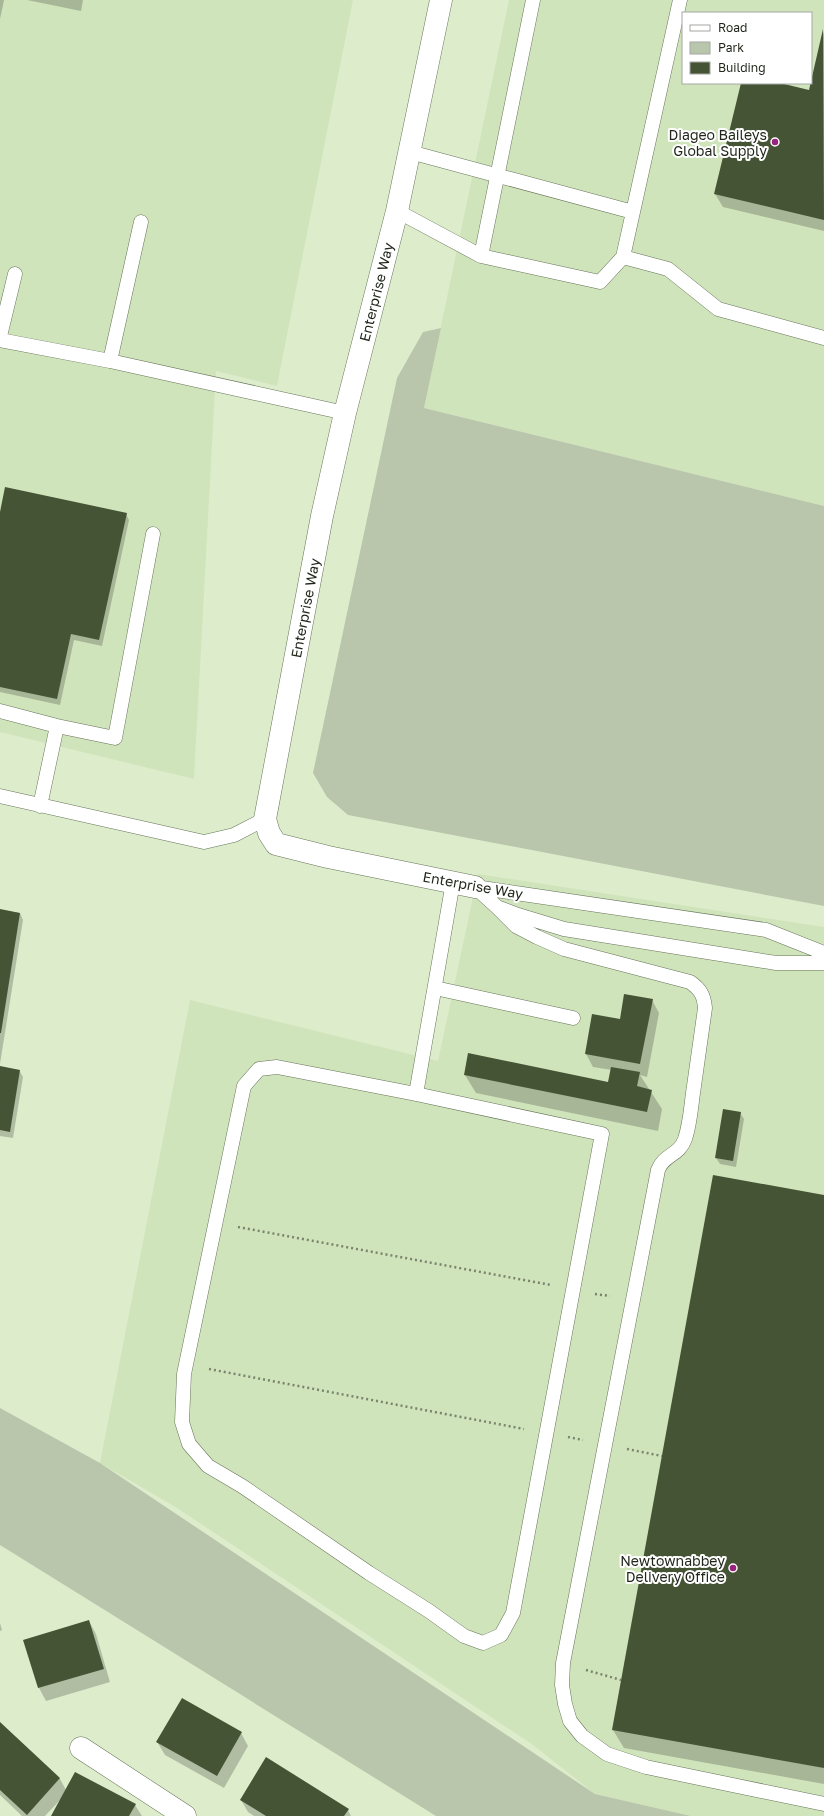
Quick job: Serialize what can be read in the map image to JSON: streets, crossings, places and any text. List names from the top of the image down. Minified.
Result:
{"streets":{"street":["Enterprise Way"]},"places":["Diageo Baileys Global Supply","Newtownabbey Delivery Office"],"legend":["Road","Park","Building"]}
